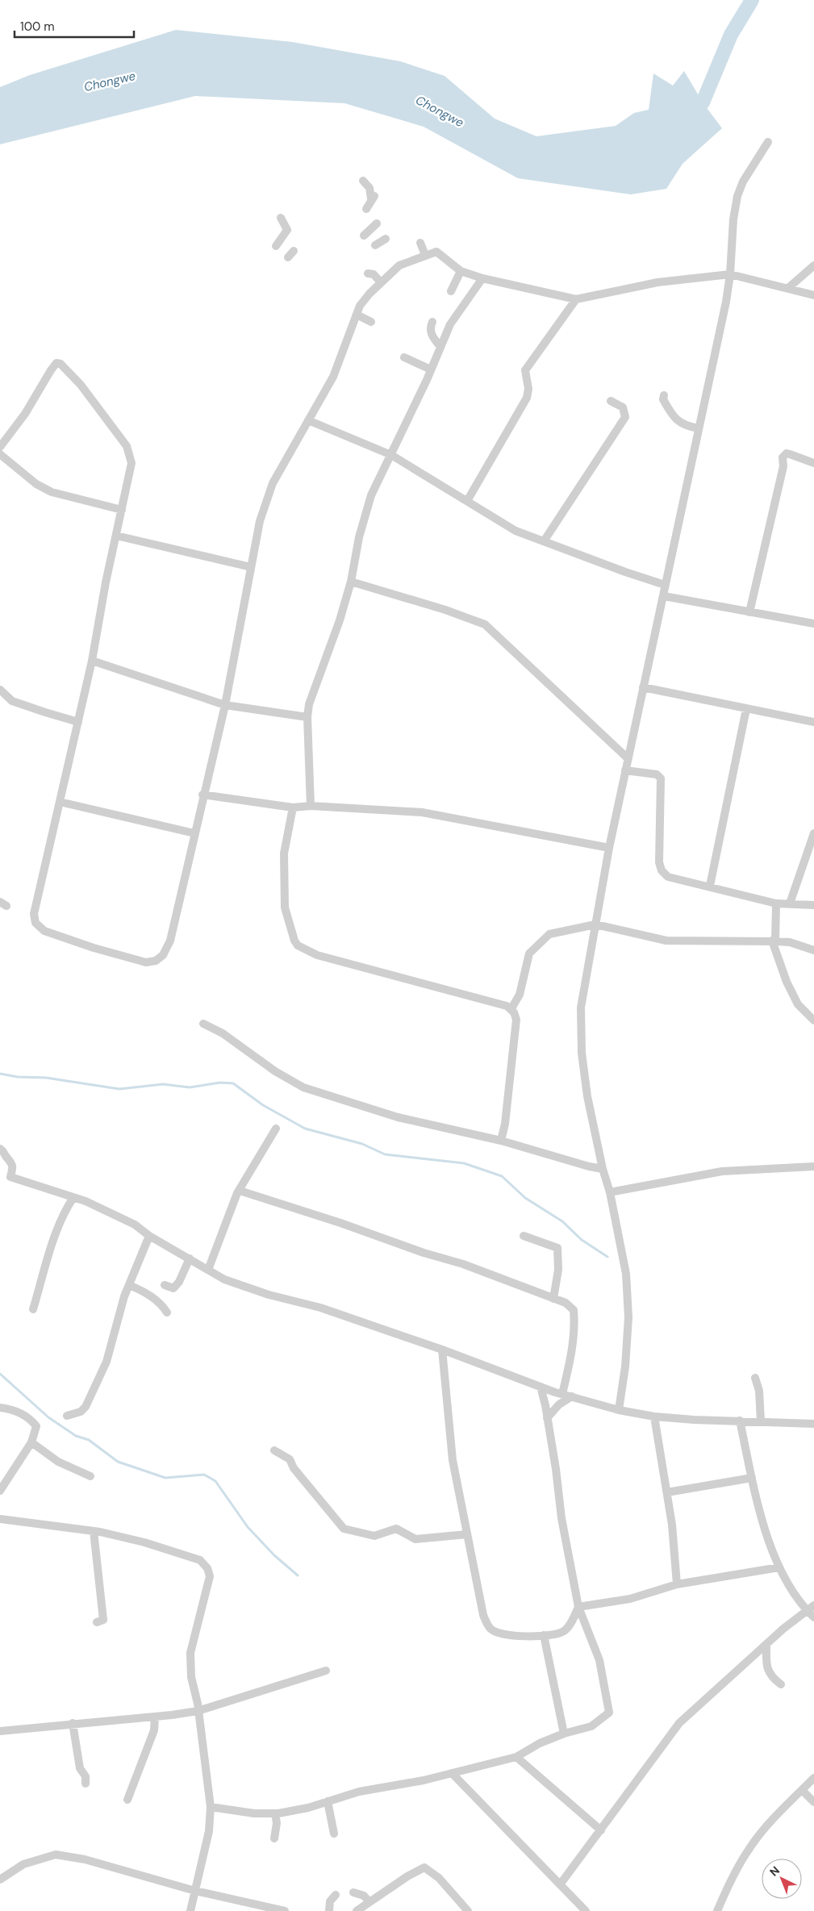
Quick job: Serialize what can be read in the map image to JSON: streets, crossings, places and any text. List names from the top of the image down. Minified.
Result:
{"water":["Chongwe"],"scale_bar":"100 m","north":"top left"}
